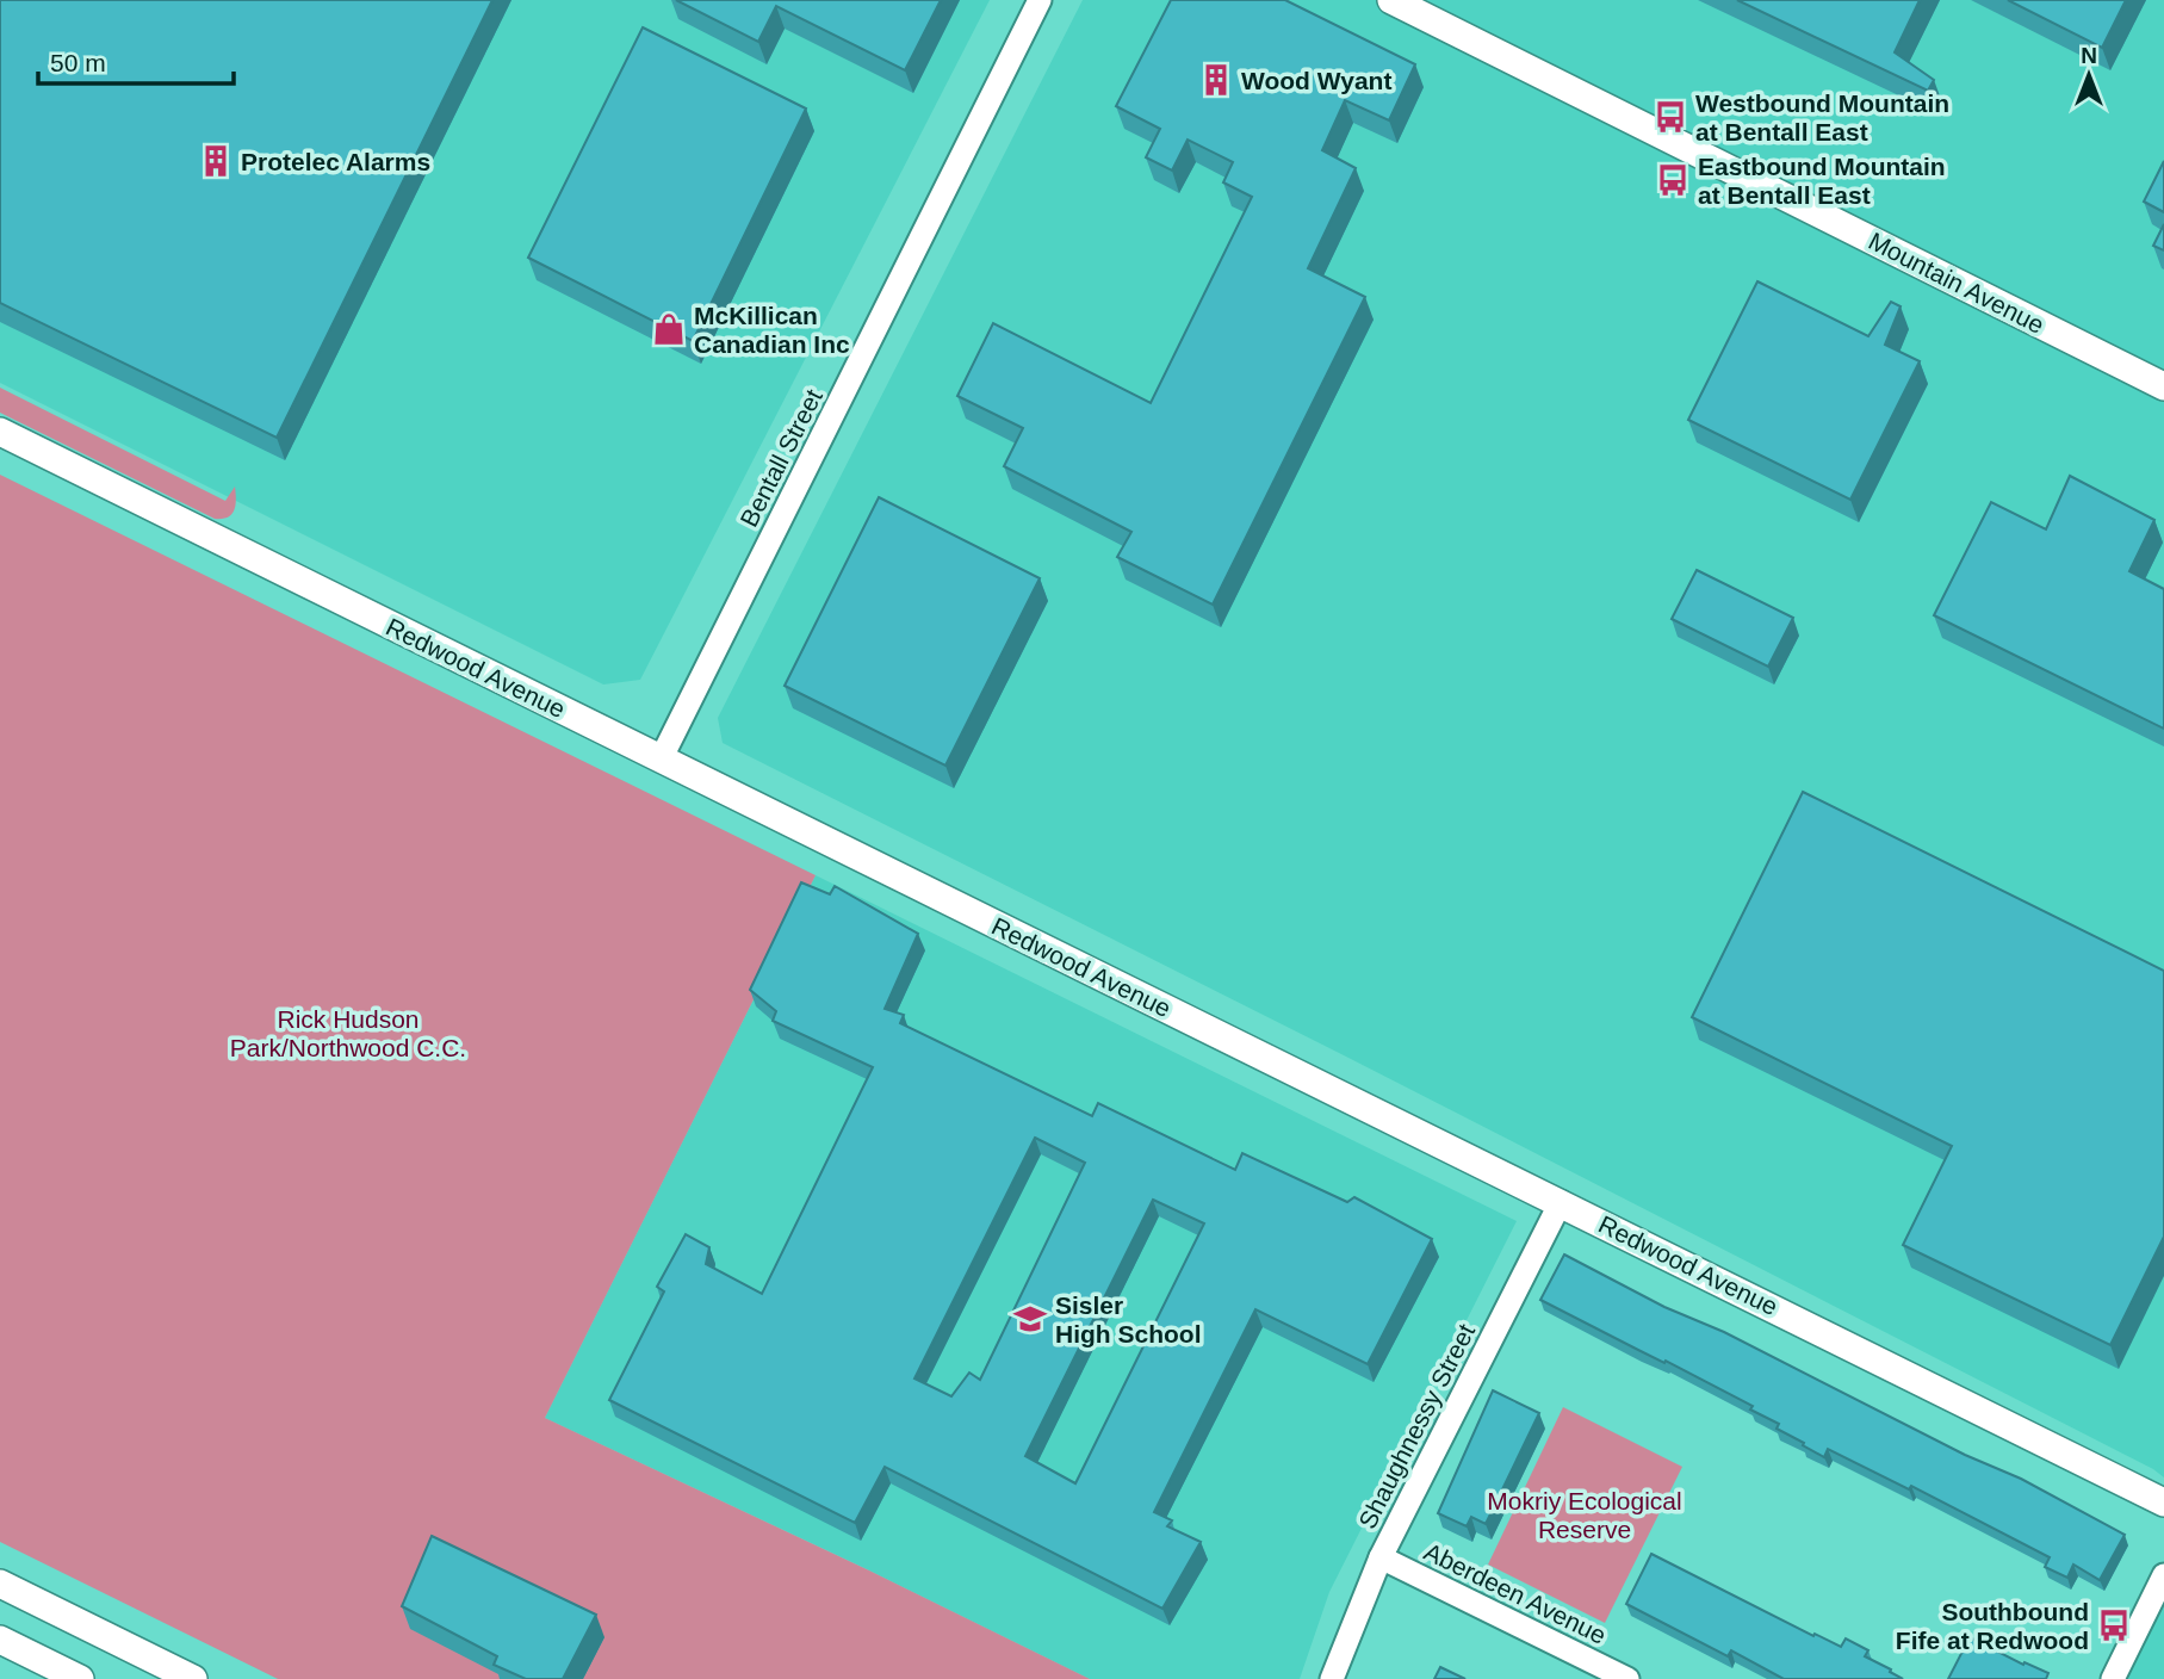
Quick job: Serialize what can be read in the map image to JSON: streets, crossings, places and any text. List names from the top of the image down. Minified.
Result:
{"streets":{"street":["Mountain Avenue","Bentall Street","Redwood Avenue","Shaughnessy Street","Aberdeen Avenue"]},"crossings":[["Bentall Street","Redwood Avenue"],["Redwood Avenue","Shaughnessy Street"],["Shaughnessy Street","Aberdeen Avenue"]],"parks":["Rick Hudson Park/Northwood C.C.","Mokriy Ecological Reserve"],"places":{"building":["Wood Wyant","Protelec Alarms"],"bus stop":["Westbound Mountain at Bentall East","Eastbound Mountain at Bentall East","Southbound Fife at Redwood"],"shop":["McKillican Canadian Inc"],"school or university":["Sisler High School"]},"scale_bar":"50 m","north":"top"}
